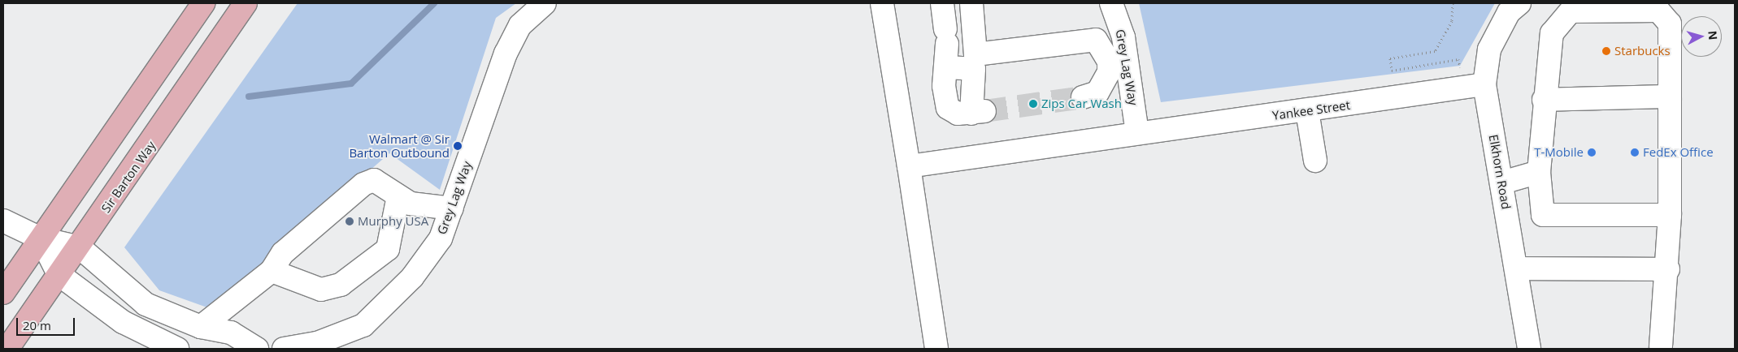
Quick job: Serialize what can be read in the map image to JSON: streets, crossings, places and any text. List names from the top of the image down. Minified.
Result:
{"streets":{"main road":["Sir Barton Way"],"street":["Grey Lag Way","Yankee Street","Elkhorn Road"]},"crossings":[["Grey Lag Way","Yankee Street"],["Yankee Street","Elkhorn Road"]],"places":["Starbucks","Zips Car Wash","Walmart @ Sir Barton Outbound","T-Mobile","FedEx Office","Murphy USA"],"scale_bar":"20 m","north":"right"}
